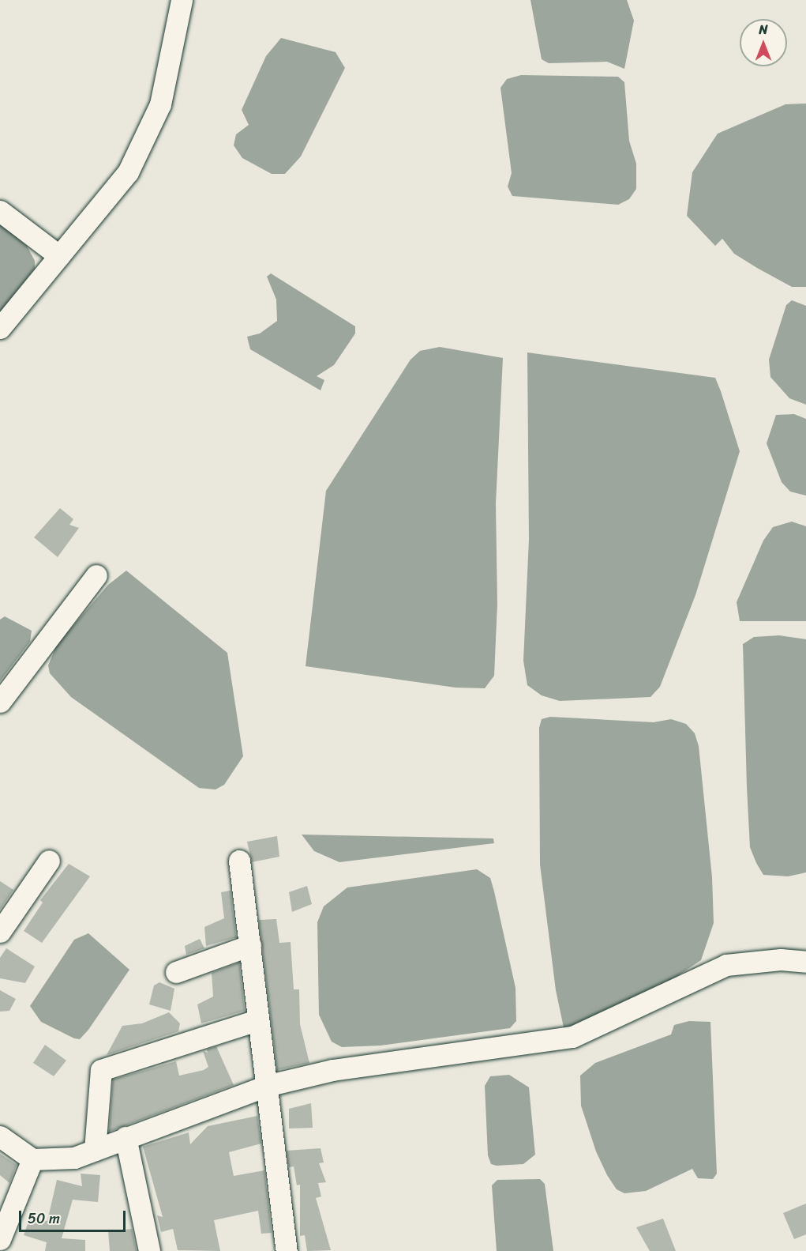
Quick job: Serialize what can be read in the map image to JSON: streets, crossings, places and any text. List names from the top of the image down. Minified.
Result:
{"scale_bar":"50 m","north":"top"}
